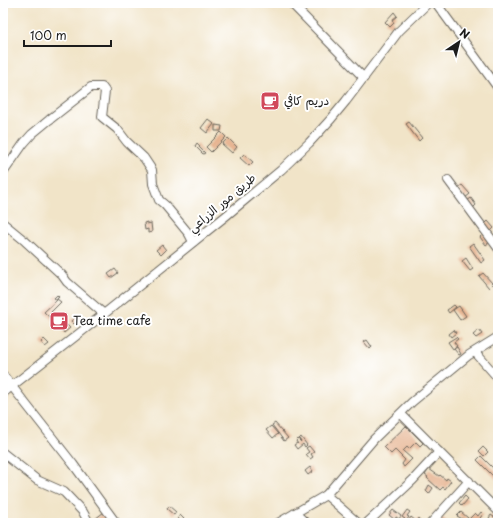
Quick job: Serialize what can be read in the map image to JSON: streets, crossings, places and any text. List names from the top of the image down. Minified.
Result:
{"streets":{"street":["طريق مور الزراعي"]},"places":{"cafe":["دريم كافي","Tea time cafe"]},"scale_bar":"100 m","north":"top right"}
